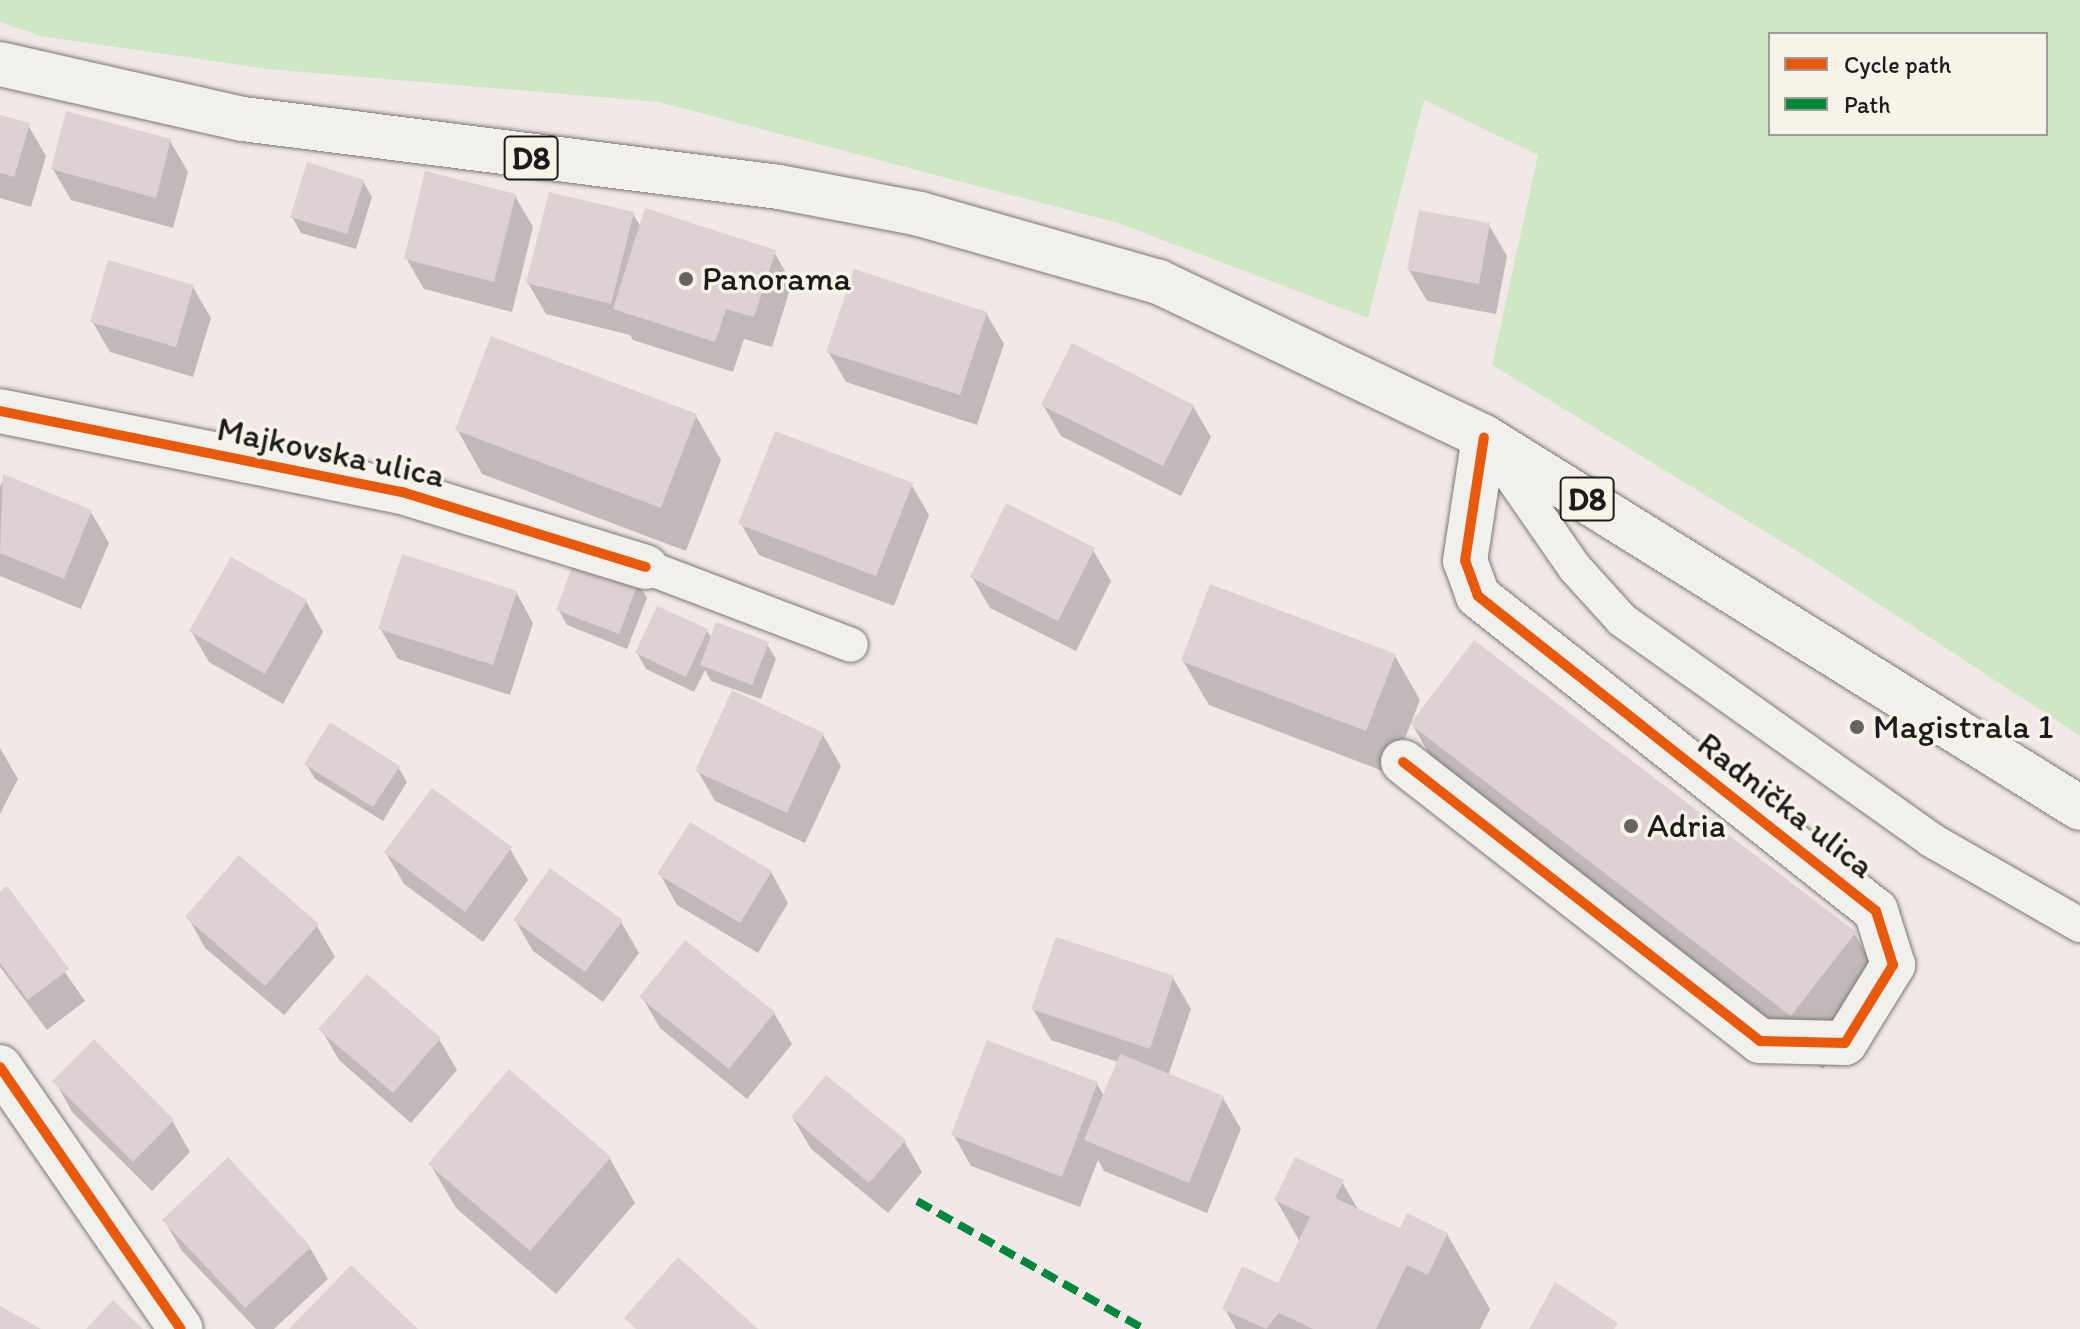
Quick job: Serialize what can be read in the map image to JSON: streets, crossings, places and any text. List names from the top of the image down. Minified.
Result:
{"streets":{"street":["D8","Majkovska ulica","Radnička ulica"]},"crossings":[["D8","Radnička ulica"]],"places":["Panorama","Magistrala 1","Adria"],"legend":["Cycle path","Path"]}
